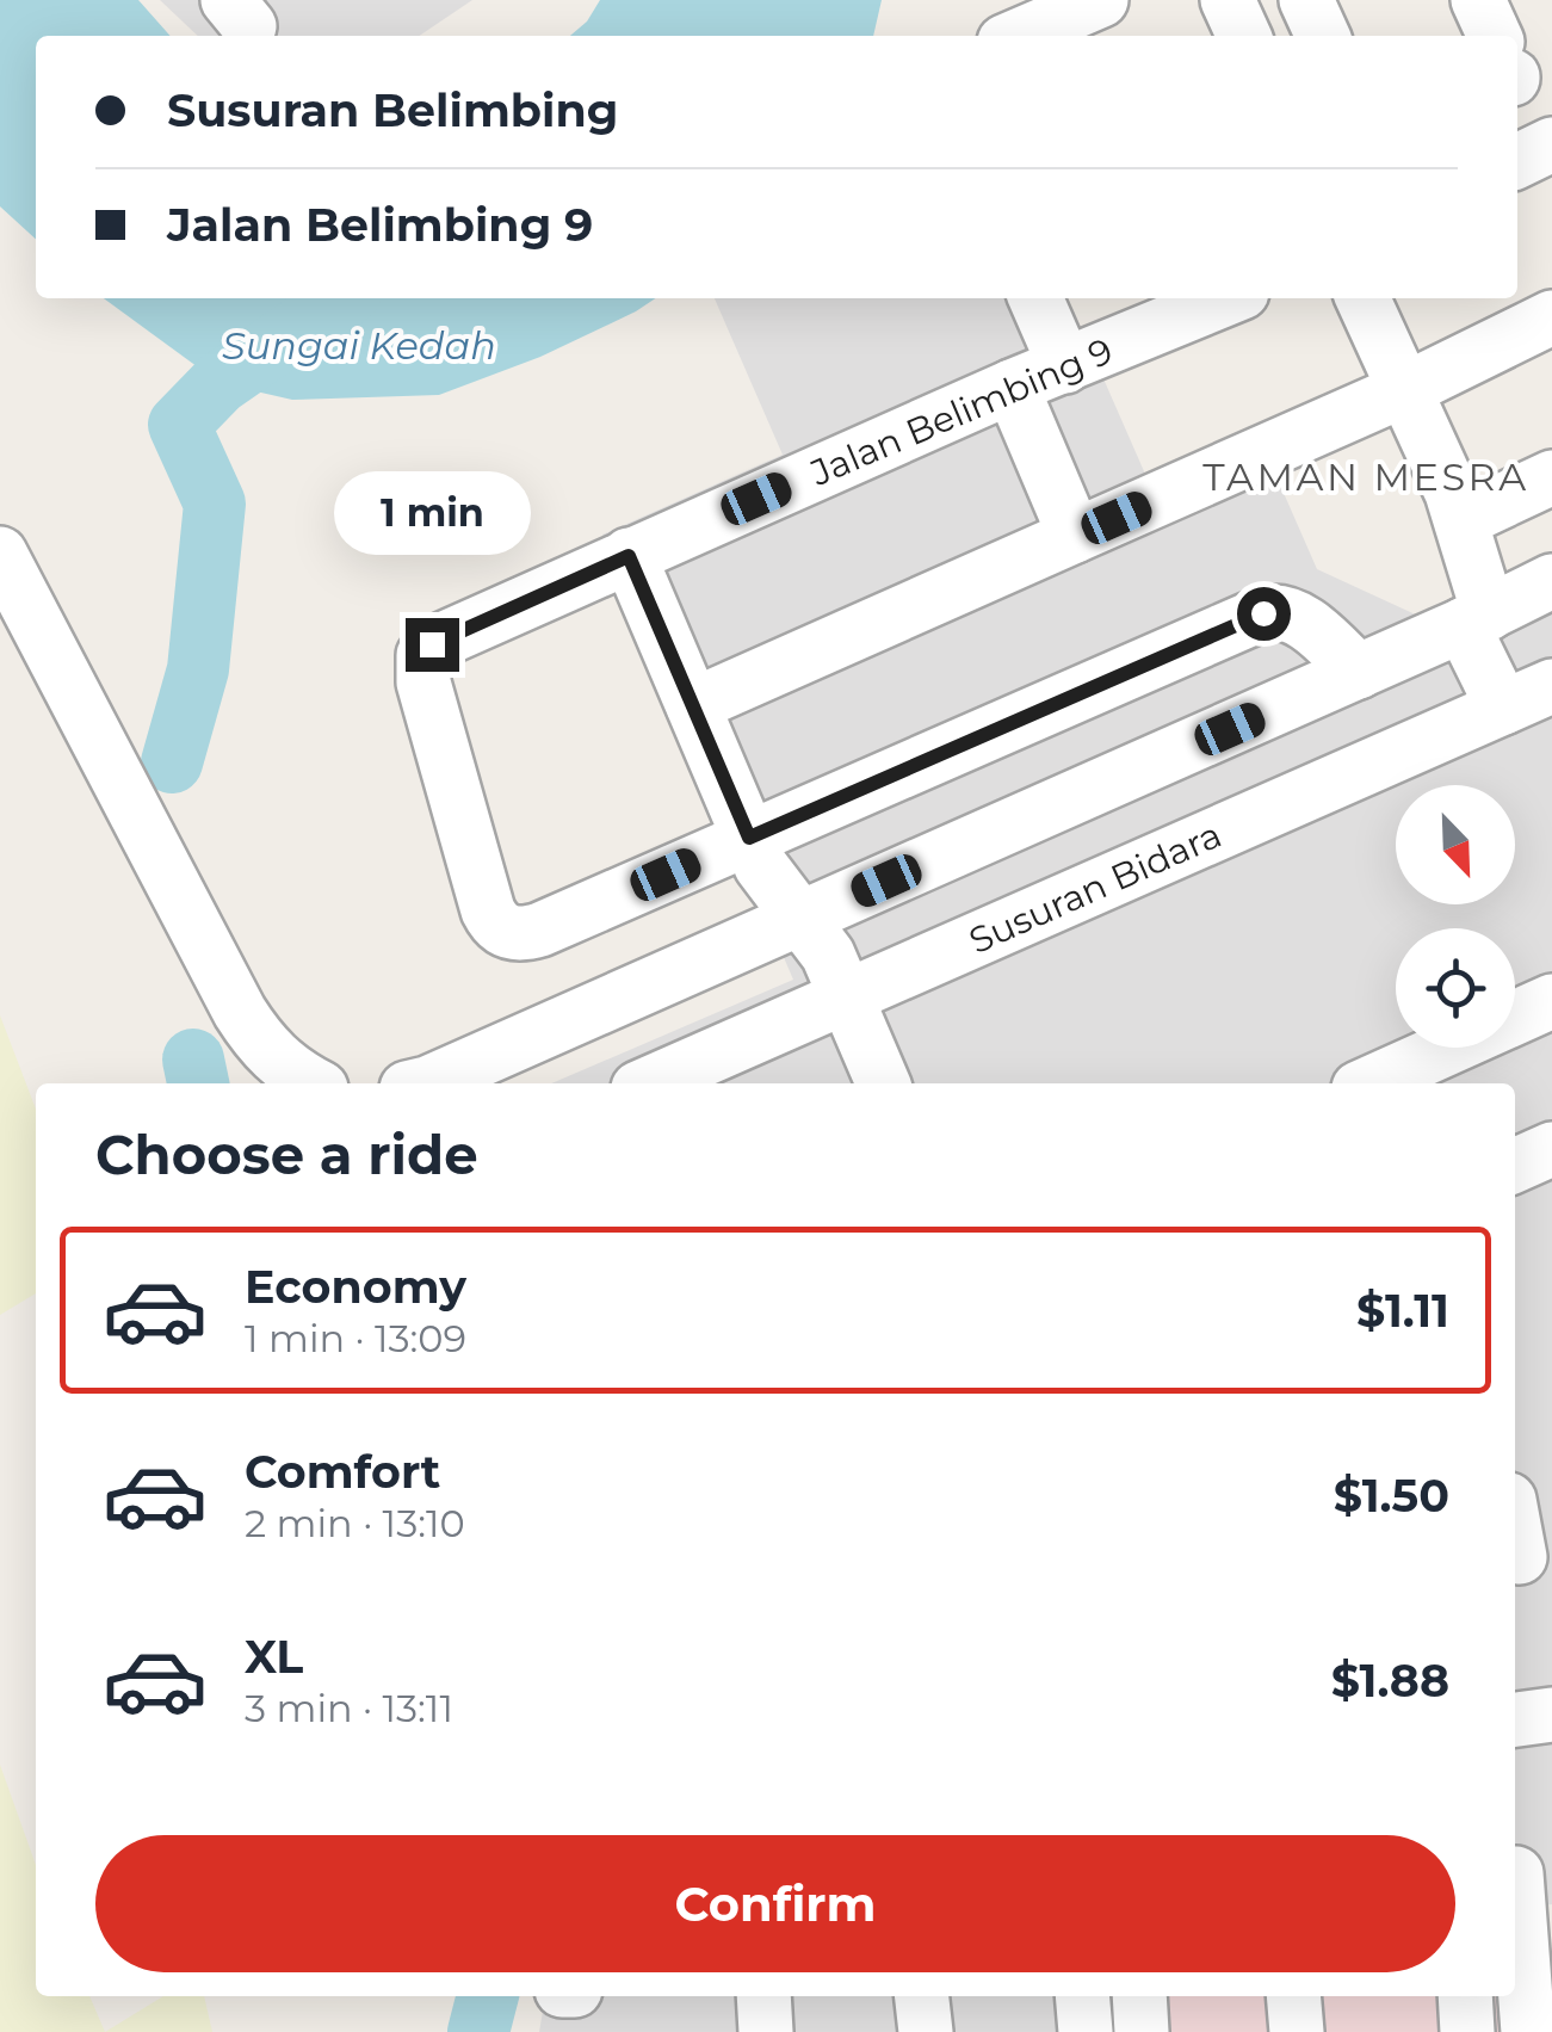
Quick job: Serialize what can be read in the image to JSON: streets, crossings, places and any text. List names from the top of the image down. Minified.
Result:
{"streets":{"street":["Jalan Belimbing 9","Susuran Bidara"]},"districts":["TAMAN MESRA"],"water":["Sungai Kedah"],"north":"bottom right","page":{"banner":["Susuran Belimbing","Jalan Belimbing 9"],"bubble":"1 min","heading":"Choose a ride","list":[{"name":"Economy","note":"1 min · 13:09","value":"$1.11"},{"name":"Comfort","note":"2 min · 13:10","value":"$1.50"},{"name":"XL","note":"3 min · 13:11","value":"$1.88"}],"buttons":"Confirm"}}
